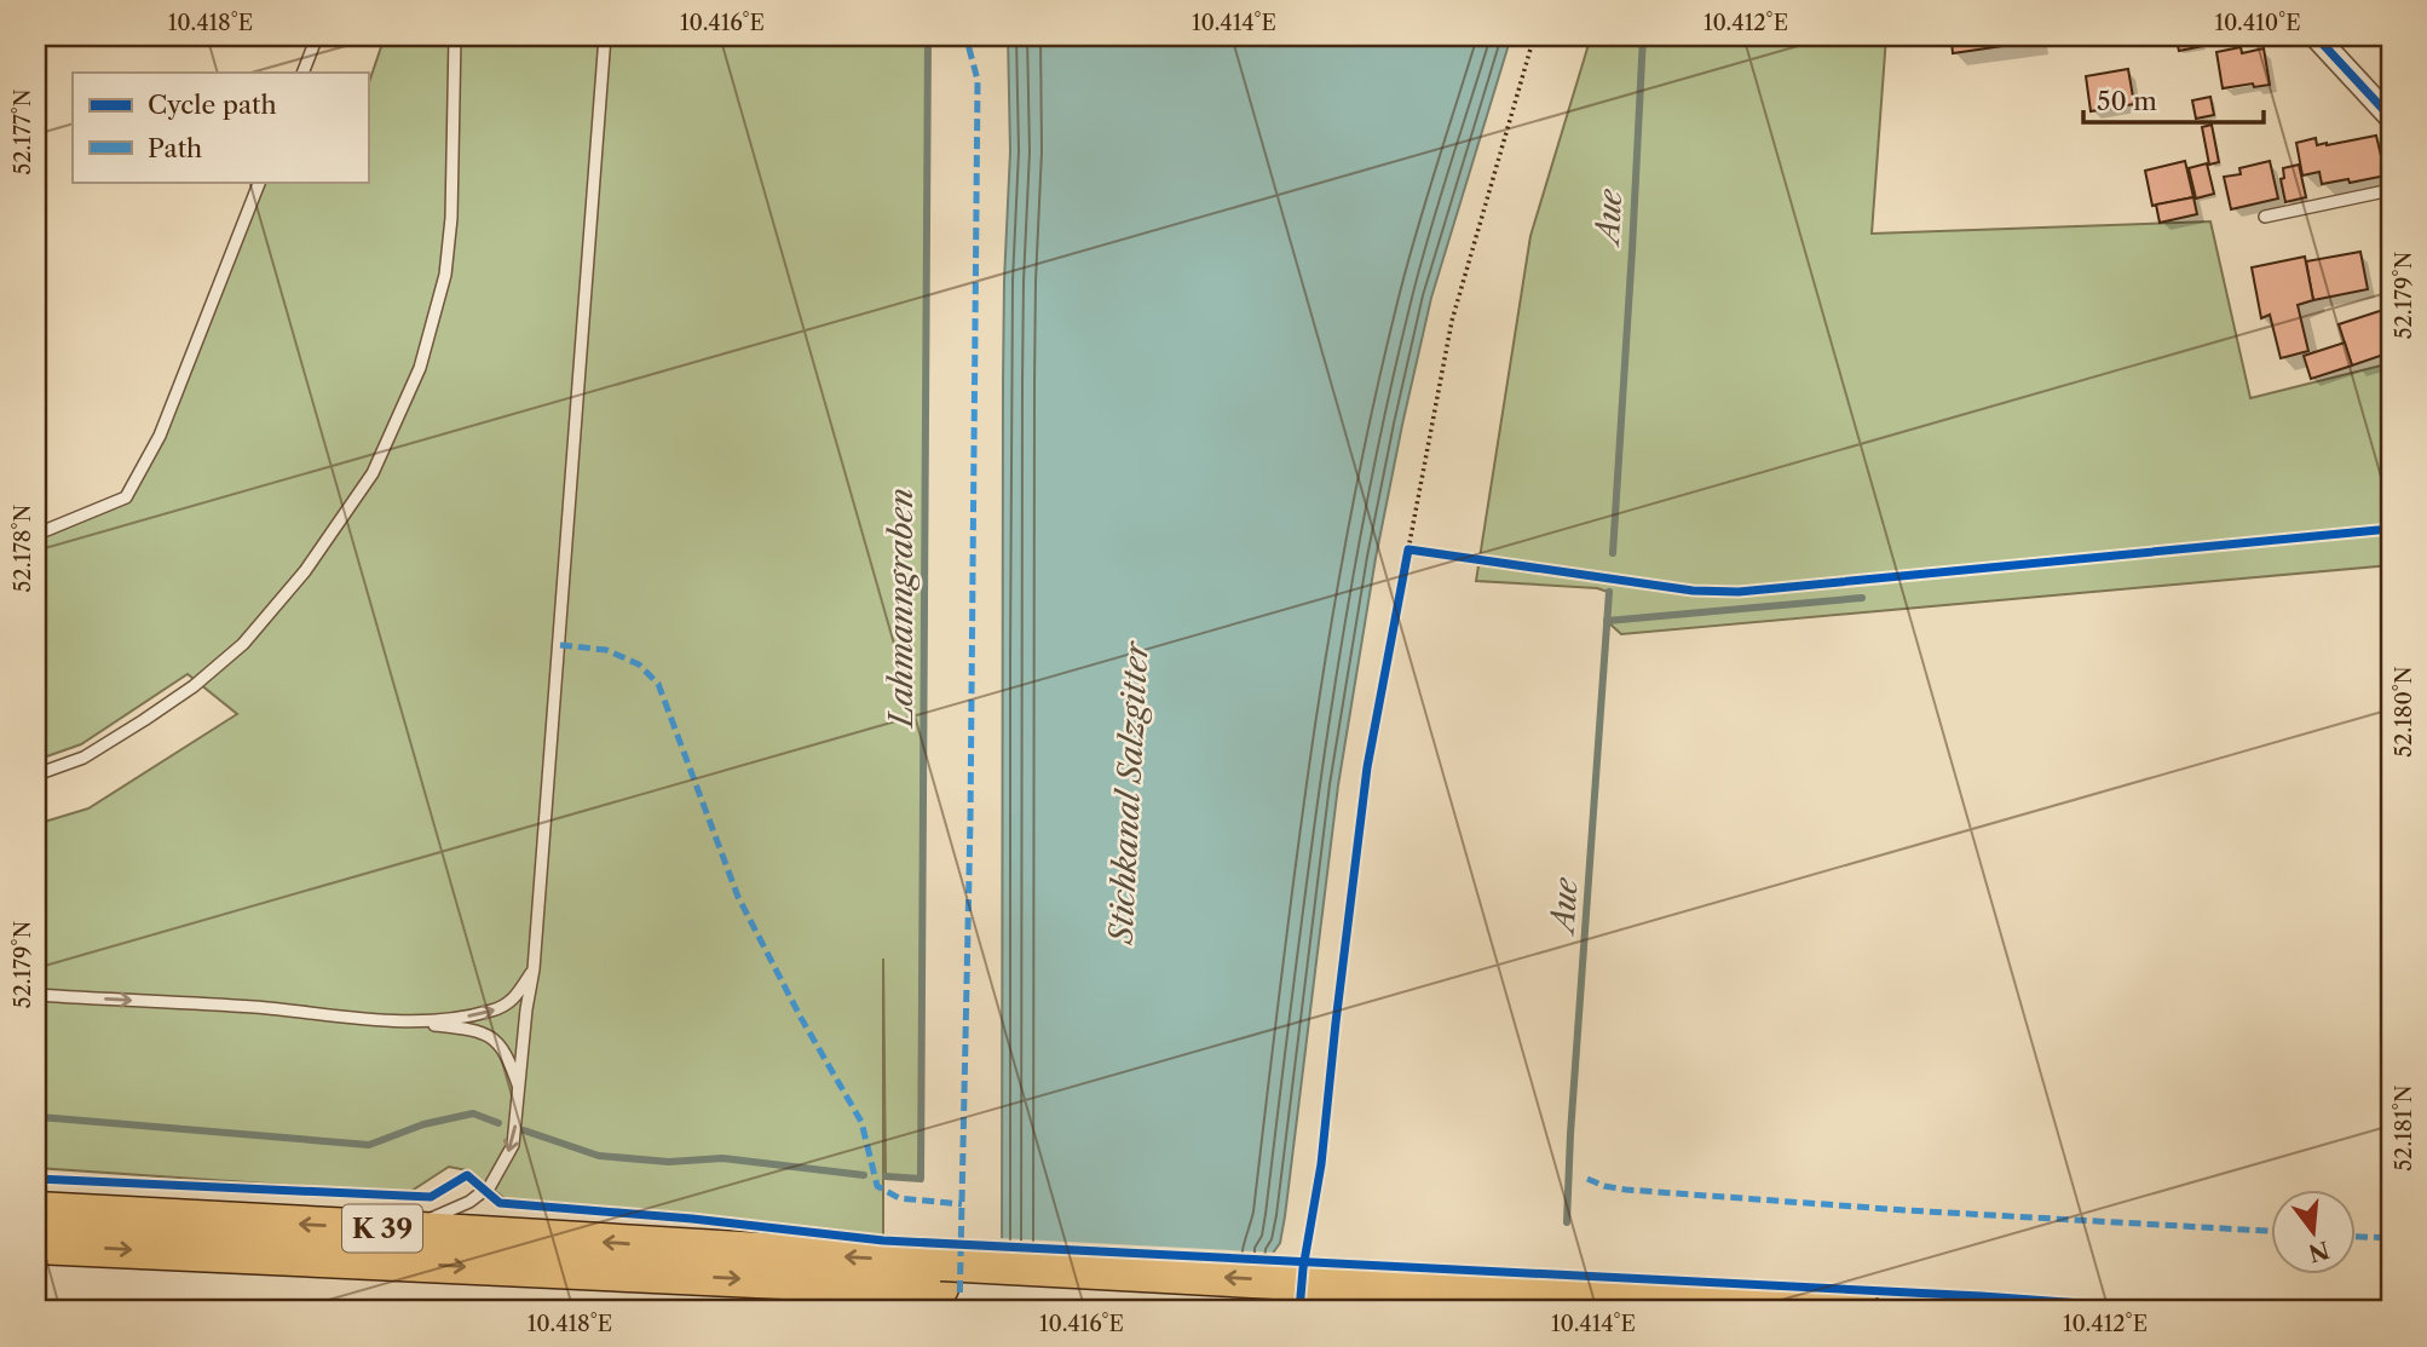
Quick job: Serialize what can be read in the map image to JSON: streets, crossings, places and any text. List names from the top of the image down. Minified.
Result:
{"streets":{"highway":["K 39"]},"water":["Aue","Lahmanngraben","Stichkanal Salzgitter"],"legend":["Cycle path","Path"],"scale_bar":"50 m","north":"bottom","coordinates":["10.418°E","10.416°E","10.414°E","10.412°E","10.410°E","52.177°N","52.179°N","52.178°N","52.180°N","52.181°N"]}
